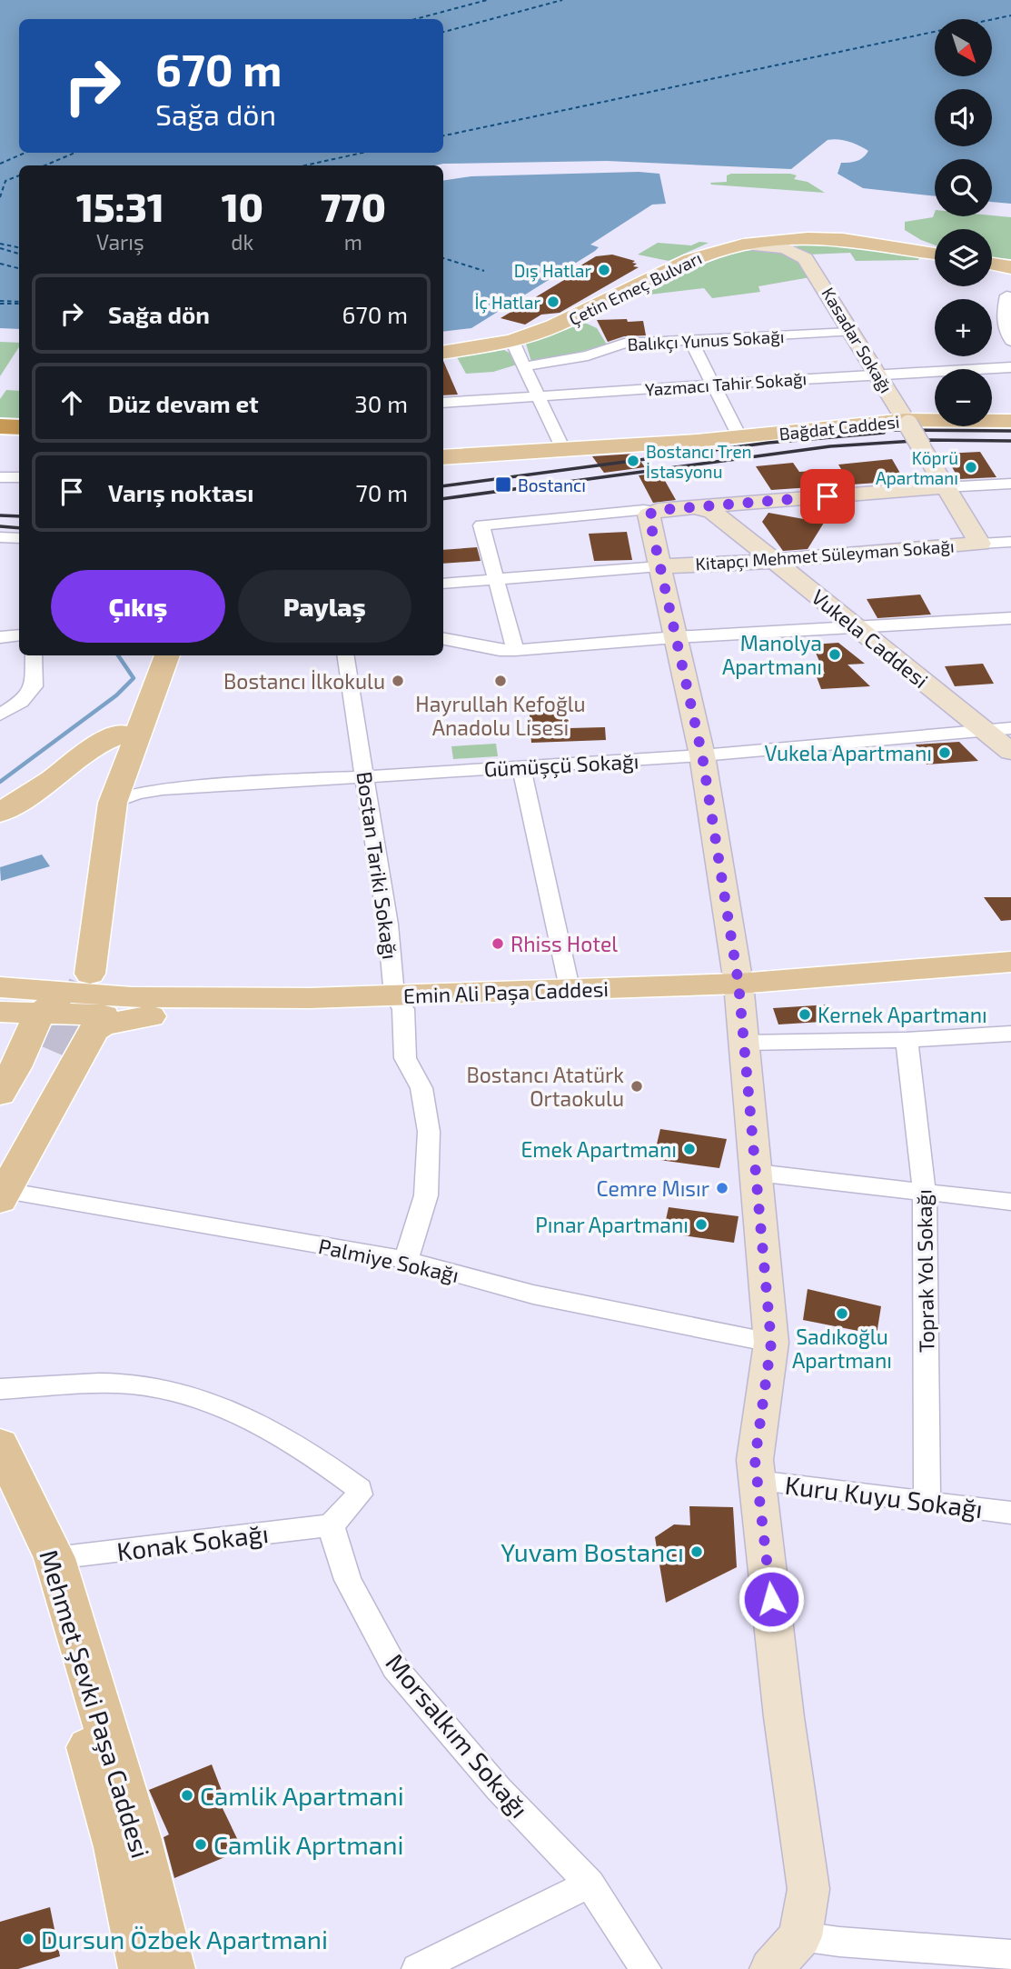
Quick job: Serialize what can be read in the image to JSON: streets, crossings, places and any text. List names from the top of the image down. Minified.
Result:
{"streets":{"main road":["Çetin Emeç Bulvarı","Kasadar Sokağı","Bağdat Caddesi","Kitapçı Mehmet Süleyman Sokağı","Vukela Caddesi","Emin Ali Paşa Caddesi","Mehmet Şevki Paşa Caddesi"],"street":["Balıkçı Yunus Sokağı","Yazmacı Tahir Sokağı","Gümüşçü Sokağı","Bostan Tariki Sokağı","Palmiye Sokağı","Toprak Yol Sokağı","Kuru Kuyu Sokağı","Konak Sokağı","Morsalkım Sokağı"]},"crossings":[["Çetin Emeç Bulvarı","Kasadar Sokağı"],["Balıkçı Yunus Sokağı","Kasadar Sokağı"],["Kasadar Sokağı","Yazmacı Tahir Sokağı"],["Kasadar Sokağı","Bağdat Caddesi"],["Kasadar Sokağı","Kitapçı Mehmet Süleyman Sokağı"],["Kitapçı Mehmet Süleyman Sokağı","Vukela Caddesi"],["Vukela Caddesi","Gümüşçü Sokağı"],["Gümüşçü Sokağı","Bostan Tariki Sokağı"],["Bostan Tariki Sokağı","Emin Ali Paşa Caddesi"],["Bostan Tariki Sokağı","Palmiye Sokağı"],["Toprak Yol Sokağı","Kuru Kuyu Sokağı"],["Konak Sokağı","Mehmet Şevki Paşa Caddesi"],["Konak Sokağı","Morsalkım Sokağı"]],"places":{"other":["Dış Hatlar","İç Hatlar","Bostancı Tren İstasyonu","Köprü Apartmanı","Manolya Apartmanı","Bostancı İlkokulu","Hayrullah Kefoğlu Anadolu Lisesi","Vukela Apartmanı","Rhiss Hotel","Kernek Apartmanı","Bostancı Atatürk Ortaokulu","Emek Apartmanı","Cemre Mısır","Pınar Apartmanı","Sadıkoğlu Apartmanı","Yuvam Bostancı","Camlik Apartmani","Camlik Aprtmani","Dursun Özbek Apartmani"],"transit":["Bostancı"]},"north":"bottom right","page":{"map_buttons":["+","−"],"turn":["670 m","Sağa dön"],"eta":["15:31","Varış","10","dk","770","m"],"list":[{"name":"Sağa dön","value":"670 m"},{"name":"Düz devam et","value":"30 m"},{"name":"Varış noktası","value":"70 m"}],"buttons":["Çıkış","Paylaş"]}}
